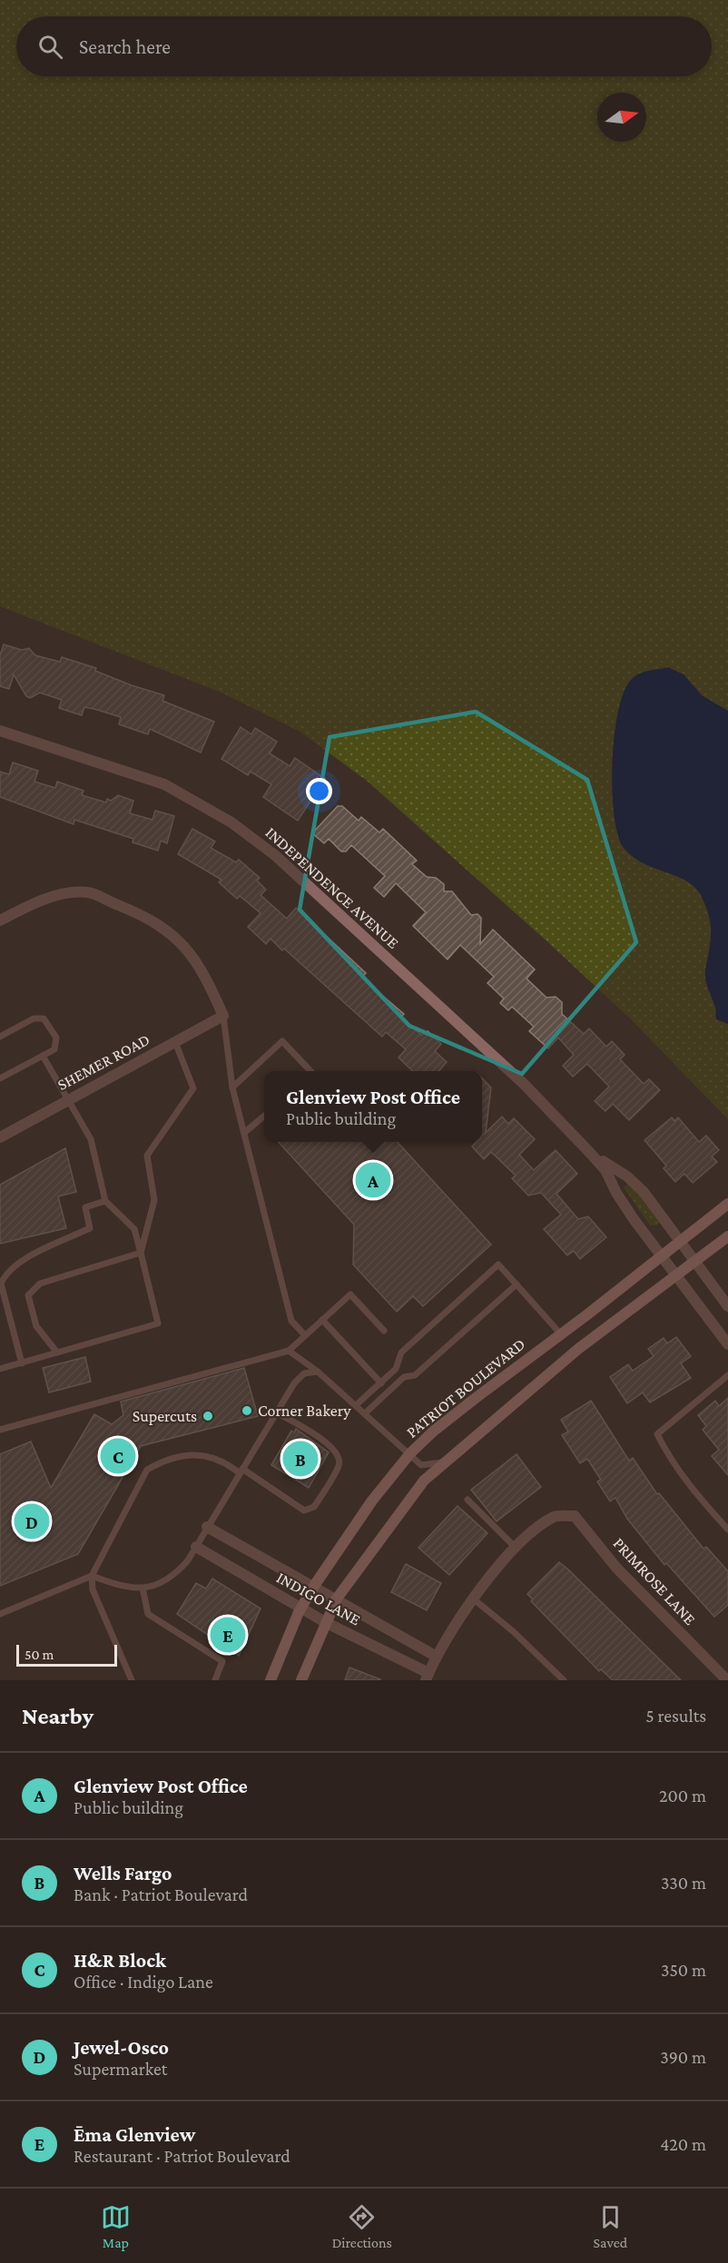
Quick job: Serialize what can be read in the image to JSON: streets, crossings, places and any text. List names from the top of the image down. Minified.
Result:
{"streets":{"main road":["PATRIOT BOULEVARD"],"street":["INDEPENDENCE AVENUE","SHEMER ROAD","PRIMROSE LANE","INDIGO LANE"]},"crossings":[["INDEPENDENCE AVENUE","PATRIOT BOULEVARD"],["PATRIOT BOULEVARD","INDIGO LANE"],["PRIMROSE LANE","INDIGO LANE"]],"places":["Corner Bakery","Supercuts"],"scale_bar":"50 m","north":"right","page":{"search":"Search here","popup":["Glenview Post Office","Public building"],"pins":["A","C","B","D","E"],"scale":"50 m","heading":["Nearby","5 results"],"list":[{"mark":"A","name":"Glenview Post Office","note":"Public building","value":"200 m"},{"mark":"B","name":"Wells Fargo","note":"Bank · Patriot Boulevard","value":"330 m"},{"mark":"C","name":"H&R Block","note":"Office · Indigo Lane","value":"350 m"},{"mark":"D","name":"Jewel-Osco","note":"Supermarket","value":"390 m"},{"mark":"E","name":"Ēma Glenview","note":"Restaurant · Patriot Boulevard","value":"420 m"}],"nav":["Map","Directions","Saved"]}}
